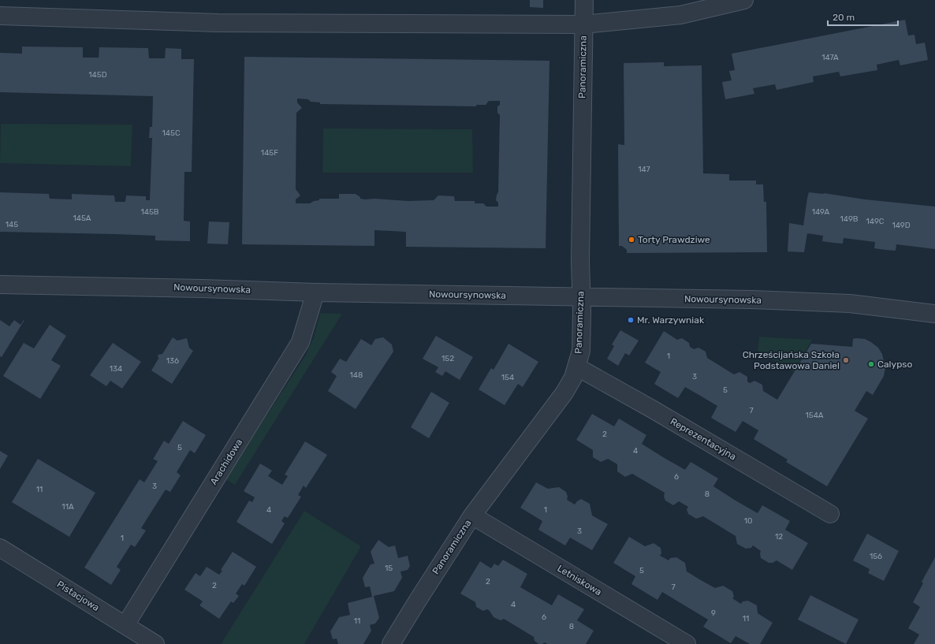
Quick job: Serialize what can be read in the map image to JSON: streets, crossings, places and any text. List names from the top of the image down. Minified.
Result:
{"streets":{"street":["Panoramiczna","Nowoursynowska","Reprezentacyjna","Arachidowa","Letniskowa","Pistacjowa"]},"crossings":[["Panoramiczna","Nowoursynowska"],["Panoramiczna","Reprezentacyjna"],["Panoramiczna","Letniskowa"],["Nowoursynowska","Arachidowa"],["Arachidowa","Pistacjowa"]],"places":["Torty Prawdziwe","Mr. Warzywniak","Chrześcijańska Szkoła Podstawowa Daniel","Calypso"],"house_numbers":["147A","145D","145C","145F","147","145B","149A","145A","149B","149C","145","149D","1","152","136","134","148","3","154","5","7","154A","2","5","4","6","3","11","8","11A","4","1","10","3","12","1","156","15","5","2","2","7","4","9","6","11","11","8"],"scale_bar":"20 m"}
